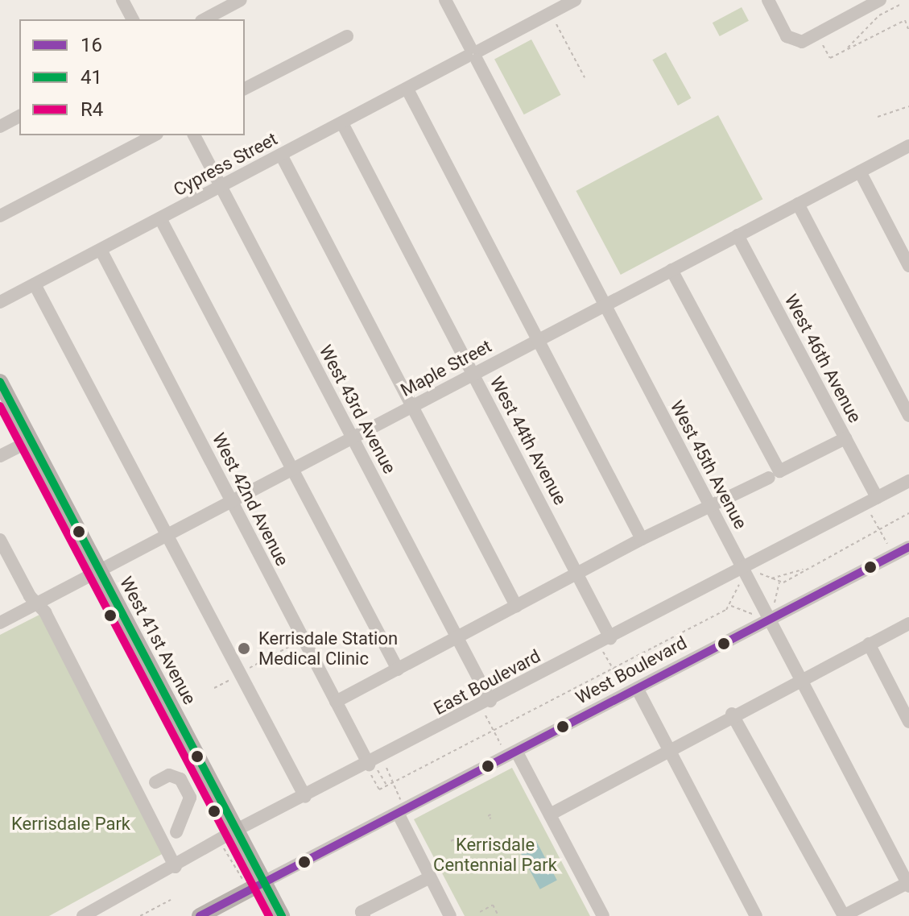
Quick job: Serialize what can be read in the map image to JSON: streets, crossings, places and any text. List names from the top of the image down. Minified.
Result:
{"streets":{"main road":["West 41st Avenue","West Boulevard"],"street":["Cypress Street","West 46th Avenue","Maple Street","West 43rd Avenue","West 44th Avenue","West 45th Avenue","West 42nd Avenue","East Boulevard"]},"crossings":[["Cypress Street","West 43rd Avenue"],["Cypress Street","West 44th Avenue"],["Cypress Street","West 45th Avenue"],["Cypress Street","West 42nd Avenue"],["West 46th Avenue","Maple Street"],["West 46th Avenue","East Boulevard"],["Maple Street","West 43rd Avenue"],["Maple Street","West 44th Avenue"],["Maple Street","West 45th Avenue"],["Maple Street","West 42nd Avenue"],["Maple Street","West 41st Avenue"],["West 43rd Avenue","East Boulevard"],["West 44th Avenue","East Boulevard"],["West 45th Avenue","West Boulevard"],["West 45th Avenue","East Boulevard"],["West 42nd Avenue","East Boulevard"],["West 41st Avenue","West Boulevard"],["West 41st Avenue","East Boulevard"]],"parks":["Kerrisdale Park","Kerrisdale Centennial Park"],"places":["Kerrisdale Station Medical Clinic"],"lines":["transit line 41","transit line R4","transit line 16"],"legend":["16","41","R4"]}
